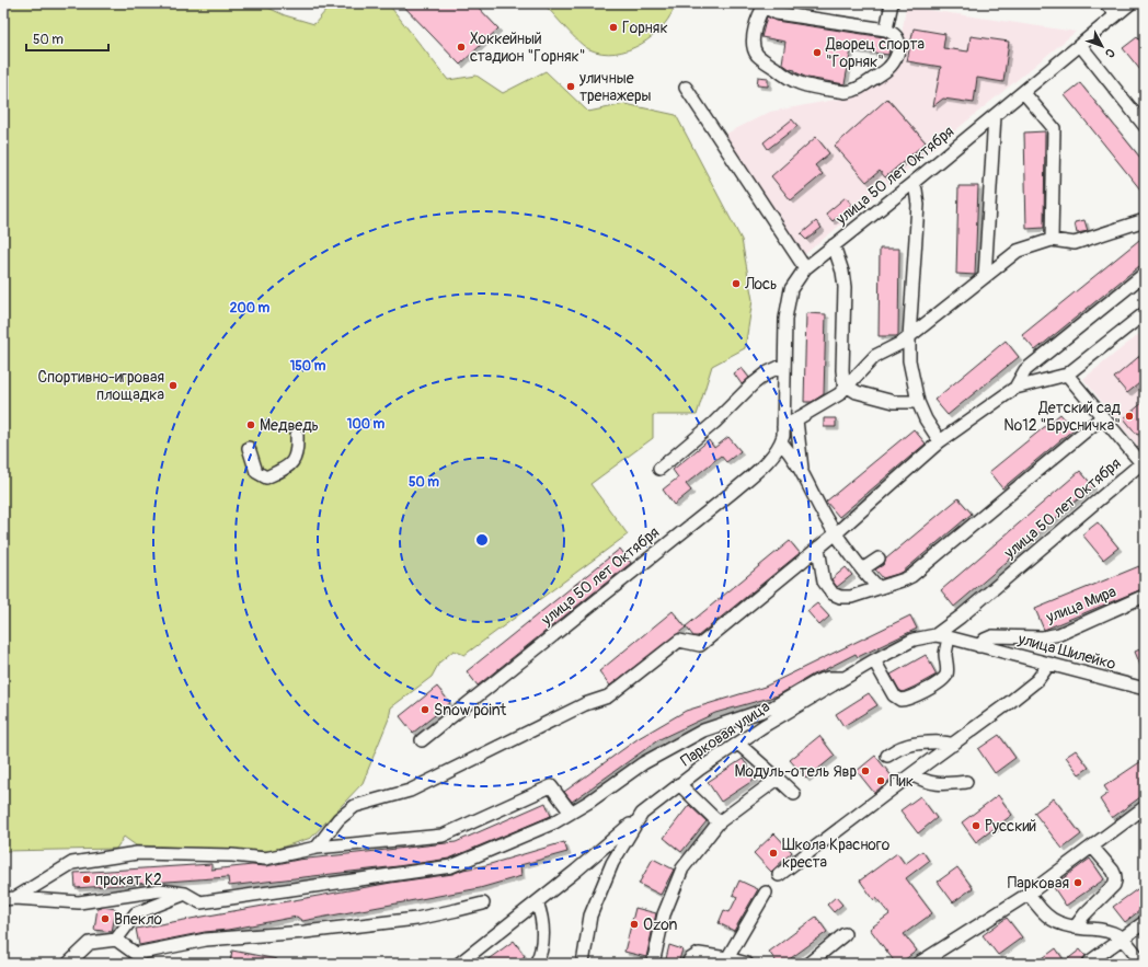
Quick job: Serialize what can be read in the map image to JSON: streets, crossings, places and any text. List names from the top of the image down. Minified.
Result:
{"streets":{"street":["улица 50 лет Октября","улица Мира","улица Шилейко","Парковая улица"]},"crossings":[["улица 50 лет Октября","Парковая улица"],["улица Мира","улица Шилейко"],["улица Мира","Парковая улица"],["улица Шилейко","Парковая улица"]],"places":["Горняк","Хоккейный стадион \"Горняк\"","Дворец спорта \"Горняк\"","уличные тренажеры","Лось","Спортивно-игровая площадка","Детский сад №12 \"Брусничка\"","Медведь","Snow point","Модуль-отель Явр","Пик","Русский","Школа Красного креста","прокат К2","Парковая","Впекло","Ozon"],"scale_bar":"50 m","north":"bottom right","rings":["200 m","150 m","100 m","50 m"]}
